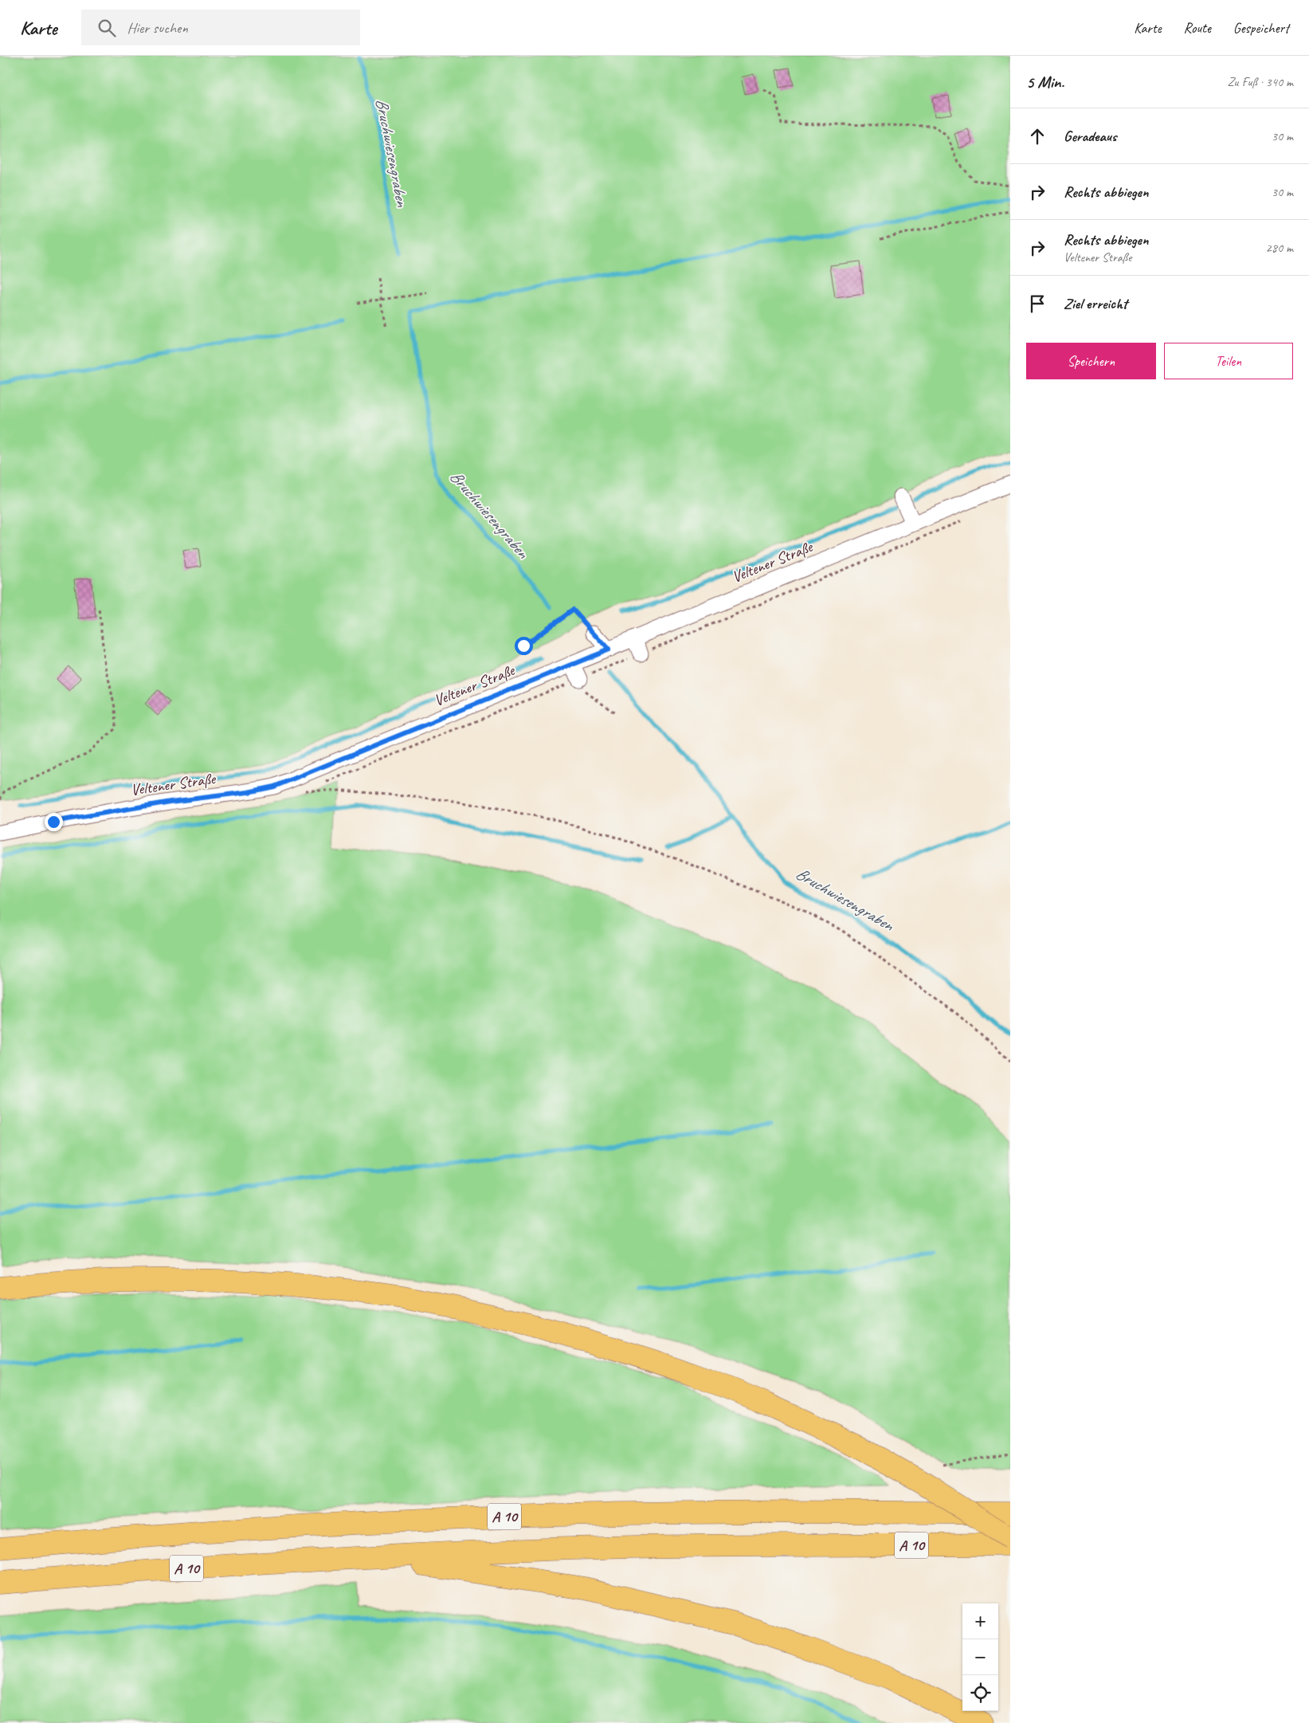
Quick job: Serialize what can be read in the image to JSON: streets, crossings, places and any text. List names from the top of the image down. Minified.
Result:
{"streets":{"highway":["A 10"],"street":["Veltener Straße"]},"water":["Bruchwiesengraben"],"page":{"header":"Karte","search":"Hier suchen","nav":["Karte","Route","Gespeichert"],"heading":["5 Min.","Zu Fuß · 340 m"],"list":[["Geradeaus","30 m"],["Rechts abbiegen","30 m"],["Rechts abbiegen","Veltener Straße","280 m"],"Ziel erreicht"],"buttons":["Speichern","Teilen"],"map_buttons":["+","−"]}}
